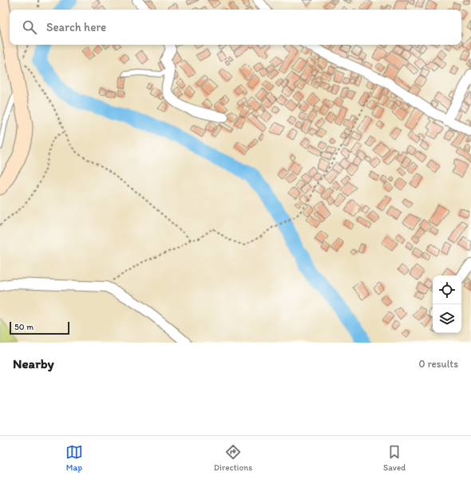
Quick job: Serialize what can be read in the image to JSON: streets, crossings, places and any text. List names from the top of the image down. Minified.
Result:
{"scale_bar":"50 m","page":{"search":"Search here","scale":"50 m","heading":["Nearby","0 results"],"nav":["Map","Directions","Saved"]}}
